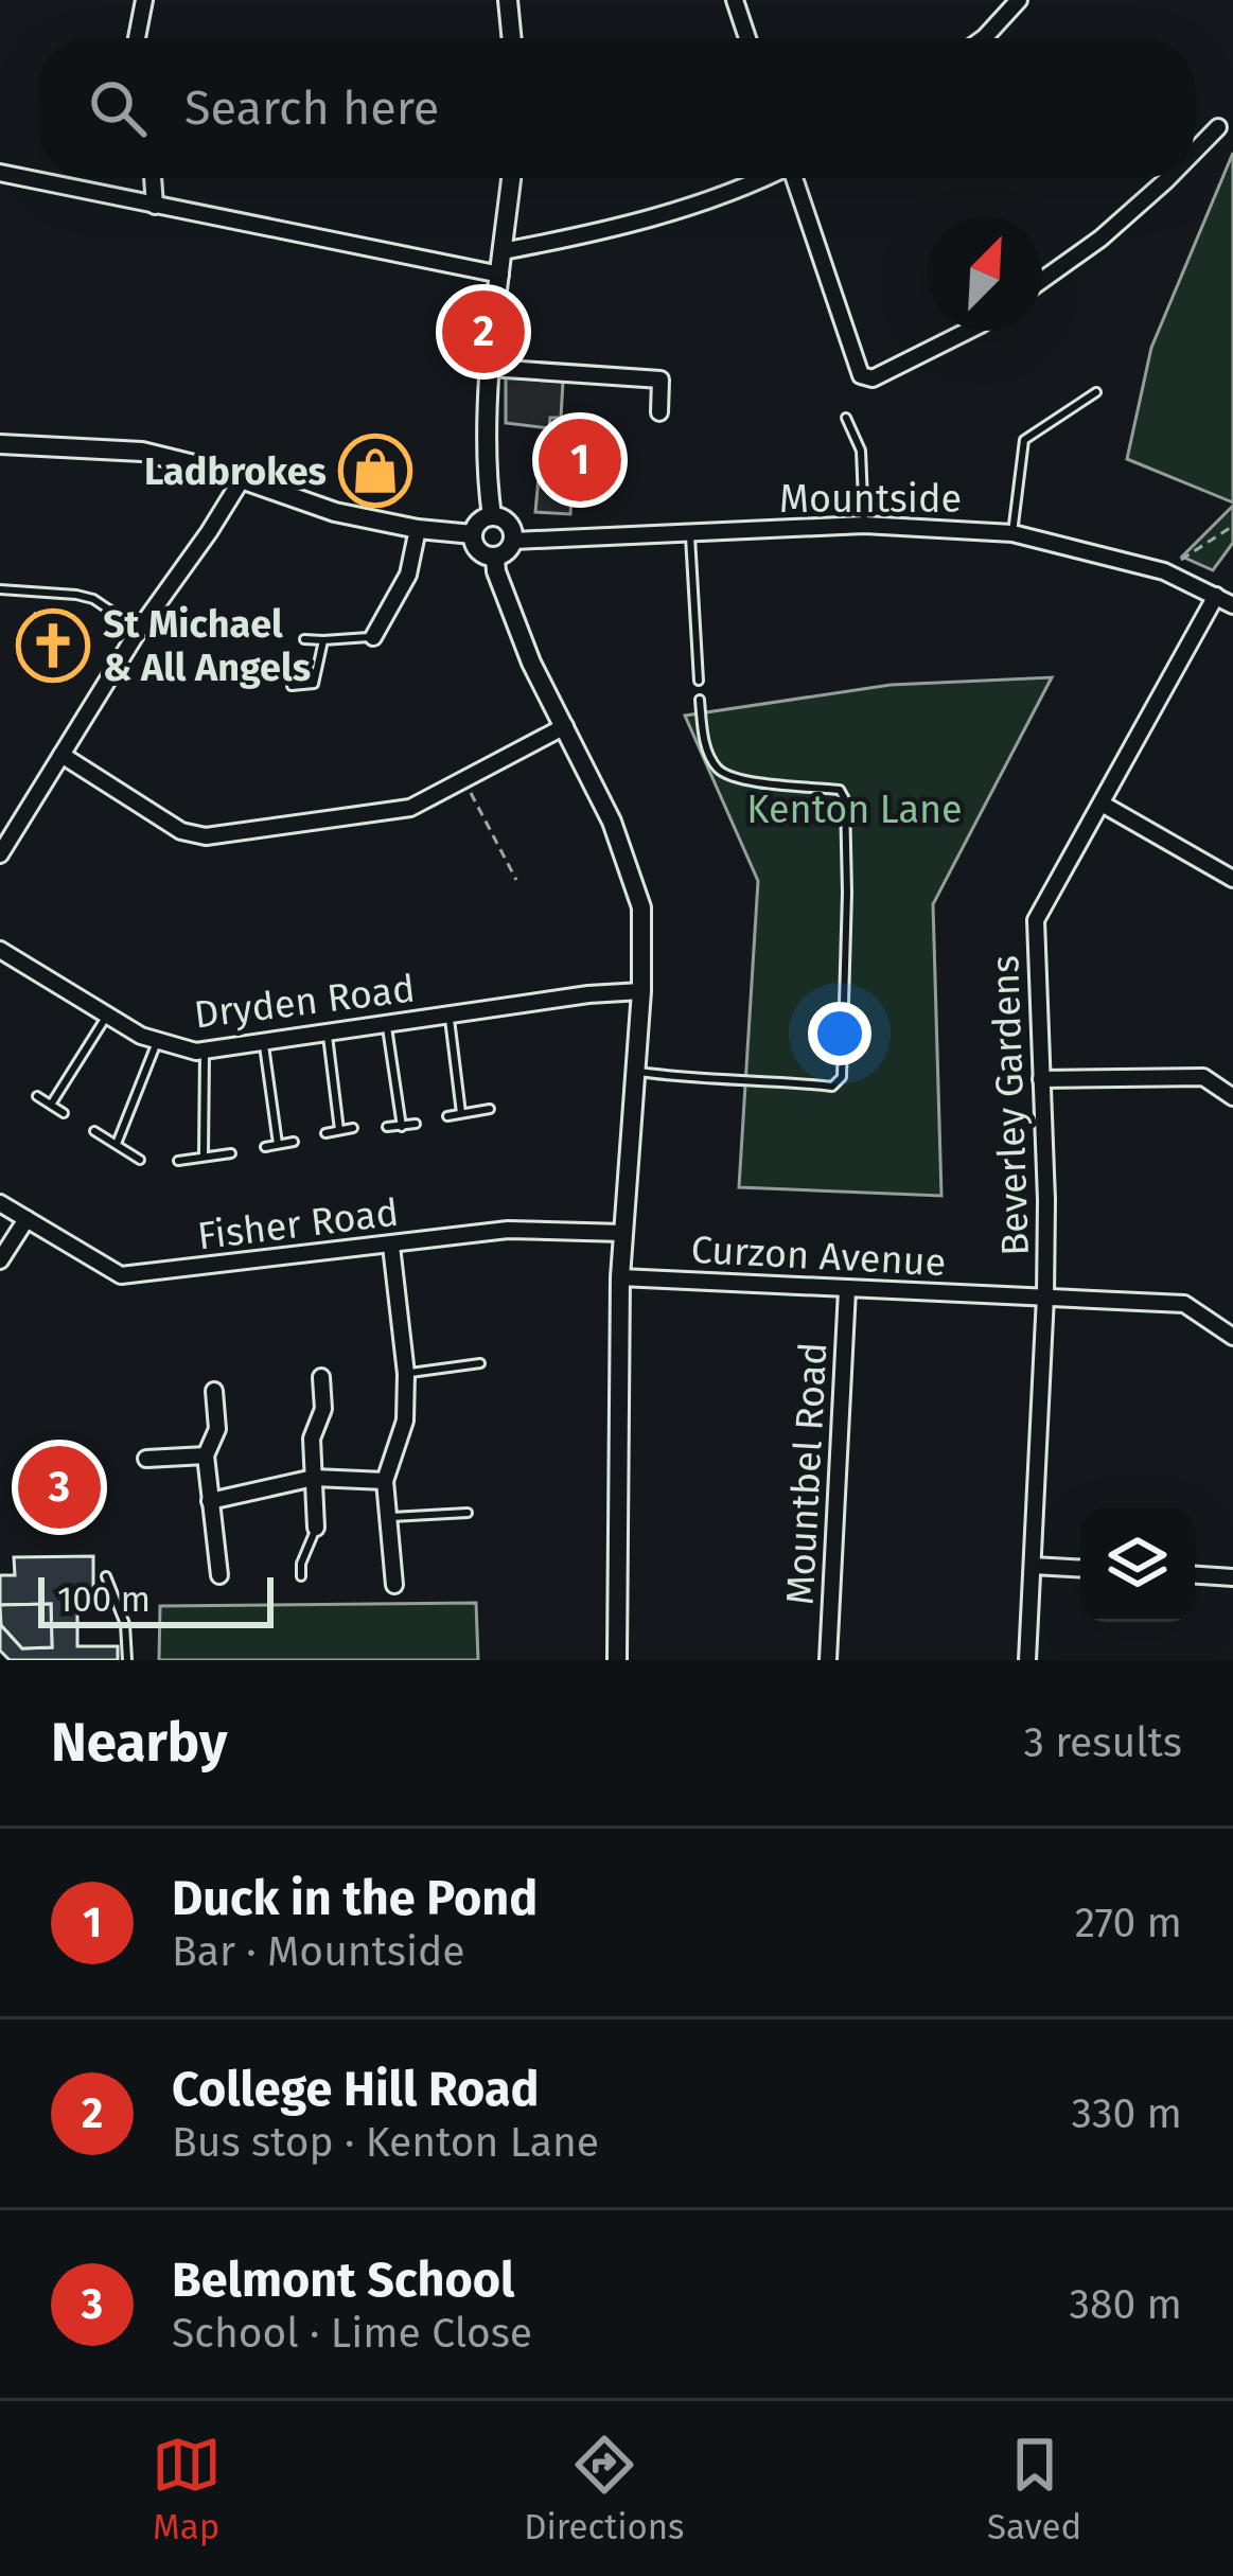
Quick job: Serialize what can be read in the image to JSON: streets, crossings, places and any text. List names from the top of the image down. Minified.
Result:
{"streets":{"street":["Mountside","Dryden Road","Beverley Gardens","Fisher Road","Curzon Avenue","Mountbel Road"]},"crossings":[["Mountside","Beverley Gardens"],["Beverley Gardens","Curzon Avenue"],["Curzon Avenue","Mountbel Road"]],"parks":["Kenton Lane"],"places":{"shop":["Ladbrokes"],"church":["St Michael & All Angels"]},"scale_bar":"100 m","north":"top right","page":{"search":"Search here","pins":["2","1","3"],"scale":"100 m","heading":["Nearby","3 results"],"list":[{"mark":"1","name":"Duck in the Pond","note":"Bar · Mountside","value":"270 m"},{"mark":"2","name":"College Hill Road","note":"Bus stop · Kenton Lane","value":"330 m"},{"mark":"3","name":"Belmont School","note":"School · Lime Close","value":"380 m"}],"nav":["Map","Directions","Saved"]}}
